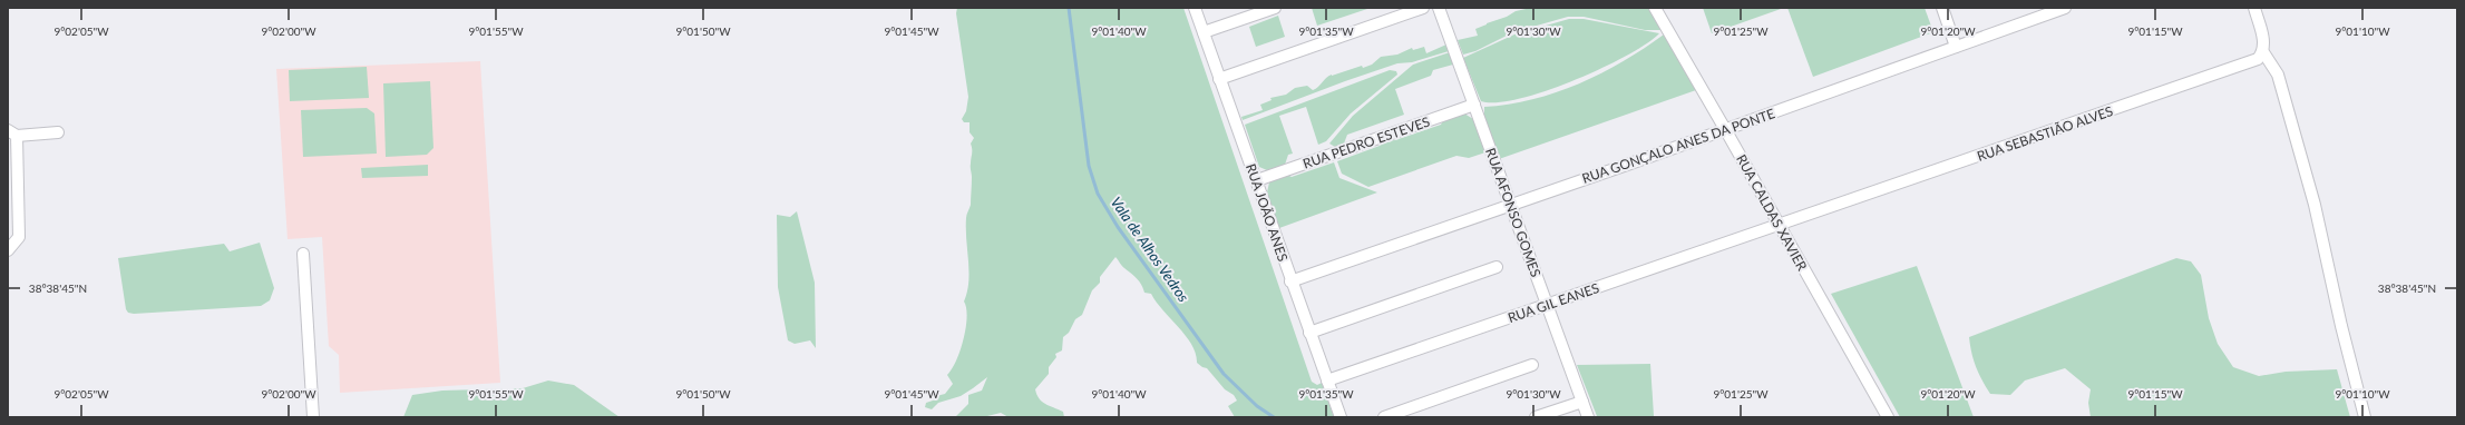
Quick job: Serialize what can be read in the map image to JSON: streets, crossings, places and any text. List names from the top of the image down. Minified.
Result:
{"streets":{"street":["RUA SEBASTIÃO ALVES","RUA PEDRO ESTEVES","RUA GONÇALO ANES DA PONTE","RUA JOÃO ANES","RUA AFONSO GOMES","RUA CALDAS XAVIER","RUA GIL EANES"]},"crossings":[["RUA SEBASTIÃO ALVES","RUA CALDAS XAVIER"],["RUA SEBASTIÃO ALVES","RUA GIL EANES"],["RUA PEDRO ESTEVES","RUA JOÃO ANES"],["RUA PEDRO ESTEVES","RUA AFONSO GOMES"],["RUA GONÇALO ANES DA PONTE","RUA JOÃO ANES"],["RUA GONÇALO ANES DA PONTE","RUA AFONSO GOMES"],["RUA GONÇALO ANES DA PONTE","RUA CALDAS XAVIER"],["RUA JOÃO ANES","RUA GIL EANES"],["RUA AFONSO GOMES","RUA GIL EANES"],["RUA CALDAS XAVIER","RUA GIL EANES"]],"water":["Vala de Alhos Vedros"],"coordinates":["9°02'05\"W","9°02'00\"W","9°01'55\"W","9°01'50\"W","9°01'45\"W","9°01'40\"W","9°01'35\"W","9°01'30\"W","9°01'25\"W","9°01'20\"W","9°01'15\"W","9°01'10\"W","38°38'45\"N"]}
